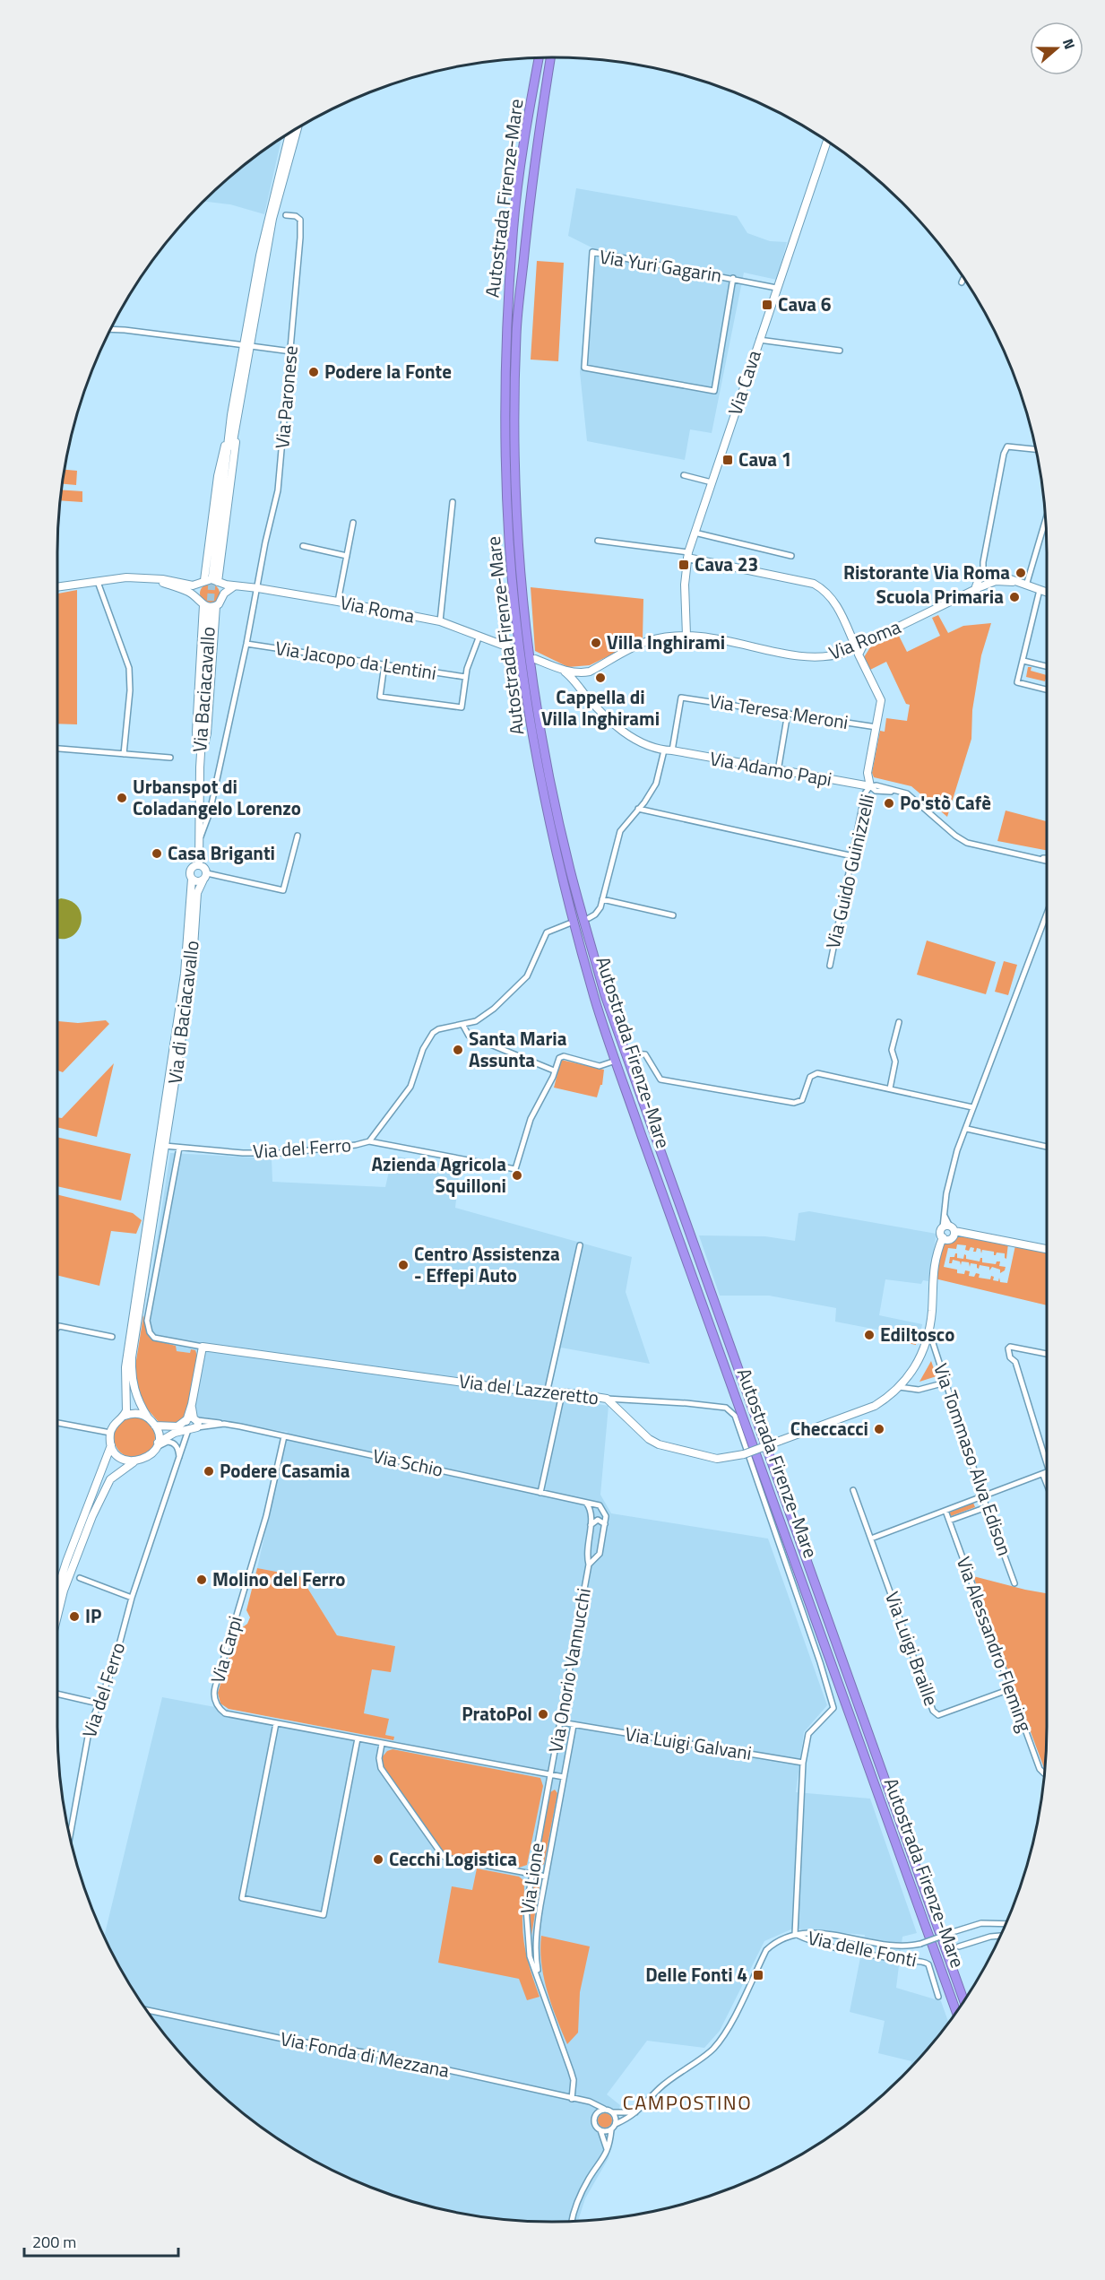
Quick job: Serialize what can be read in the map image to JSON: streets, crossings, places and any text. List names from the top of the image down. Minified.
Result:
{"streets":{"highway":["Autostrada Firenze-Mare"],"main road":["Via Cava","Via Roma","Via Baciacavallo","Via Adamo Papi","Via Guido Guinizzelli","Via di Baciacavallo","Via del Lazzeretto","Via Schio"],"street":["Via Yuri Gagarin","Via Paronese","Via Jacopo da Lentini","Via Teresa Meroni","Via del Ferro","Via Tommaso Alva Edison","Via Alessandro Fleming","Via Luigi Braille","Via Carpi","Via Onorio Vannucchi","Via Luigi Galvani","Via Lione","Via delle Fonti","Via Fonda di Mezzana"]},"crossings":[["Via Yuri Gagarin","Via Cava"],["Via Cava","Via Roma"],["Via Cava","Via Guido Guinizzelli"],["Via Paronese","Via Roma"],["Via Roma","Via Guido Guinizzelli"],["Via Teresa Meroni","Via Adamo Papi"],["Via Teresa Meroni","Via Guido Guinizzelli"],["Via Adamo Papi","Via Guido Guinizzelli"],["Via di Baciacavallo","Via del Ferro"],["Via di Baciacavallo","Via Schio"],["Via del Ferro","Via Schio"],["Via del Lazzeretto","Via Tommaso Alva Edison"],["Via Schio","Via Carpi"],["Via Schio","Via Onorio Vannucchi"],["Via Alessandro Fleming","Via Luigi Braille"],["Via Onorio Vannucchi","Via Luigi Galvani"],["Via Onorio Vannucchi","Via Lione"],["Via Lione","Via Fonda di Mezzana"],["Via delle Fonti","Via Fonda di Mezzana"]],"districts":["CAMPOSTINO"],"places":{"transit":["Cava 6","Cava 1","Cava 23","Delle Fonti 4"],"other":["Podere la Fonte","Ristorante Via Roma","Scuola Primaria","Villa Inghirami","Cappella di Villa Inghirami","Urbanspot di Coladangelo Lorenzo","Po'stò Cafè","Casa Briganti","Santa Maria Assunta","Azienda Agricola Squilloni","Centro Assistenza - Effepi Auto","Ediltosco","Checcacci","Podere Casamia","Molino del Ferro","IP","PratoPol","Cecchi Logistica"]},"scale_bar":"200 m","north":"right"}
